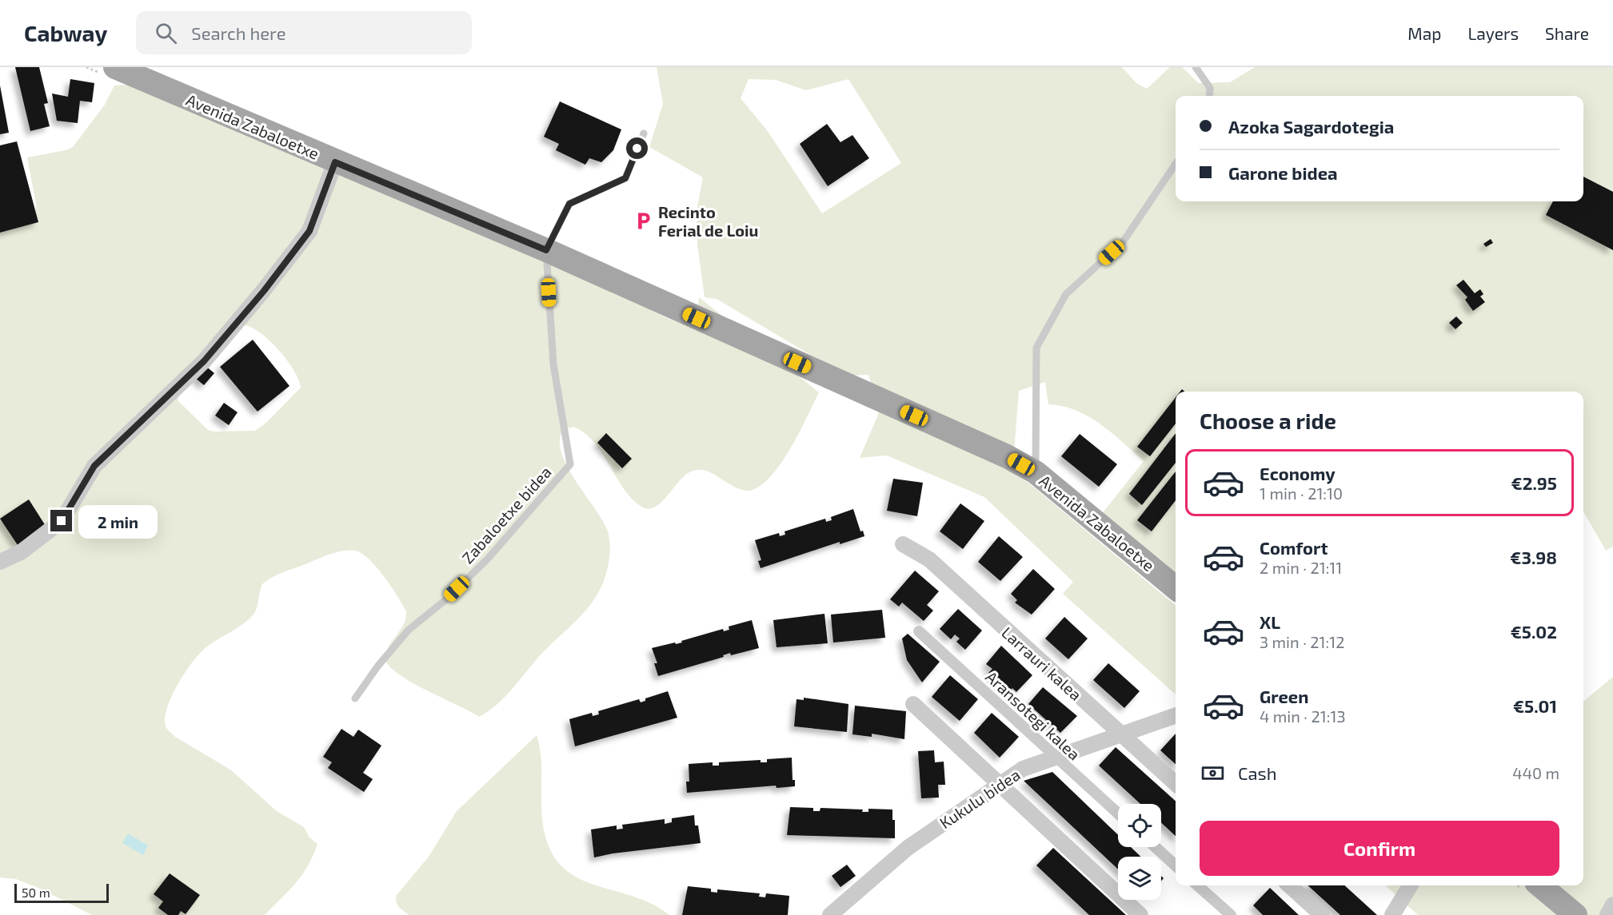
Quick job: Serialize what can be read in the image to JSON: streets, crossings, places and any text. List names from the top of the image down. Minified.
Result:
{"streets":{"main road":["Avenida Zabaloetxe"],"street":["Larrauri kalea","Aransotegi kalea","Kukulu bidea"],"lane":["Zabaloetxe bidea"]},"crossings":[["Avenida Zabaloetxe","Zabaloetxe bidea"],["Larrauri kalea","Kukulu bidea"],["Aransotegi kalea","Kukulu bidea"]],"places":{"parking":["Recinto Ferial de Loiu"]},"scale_bar":"50 m","page":{"header":"Cabway","search":"Search here","nav":["Map","Layers","Share"],"banner":["Azoka Sagardotegia","Garone bidea"],"heading":"Choose a ride","list":[{"name":"Economy","note":"1 min · 21:10","value":"€2.95"},{"name":"Comfort","note":"2 min · 21:11","value":"€3.98"},{"name":"XL","note":"3 min · 21:12","value":"€5.02"},{"name":"Green","note":"4 min · 21:13","value":"€5.01"}],"bubble":"2 min","pay":["Cash","440 m"],"buttons":"Confirm","scale":"50 m"}}
